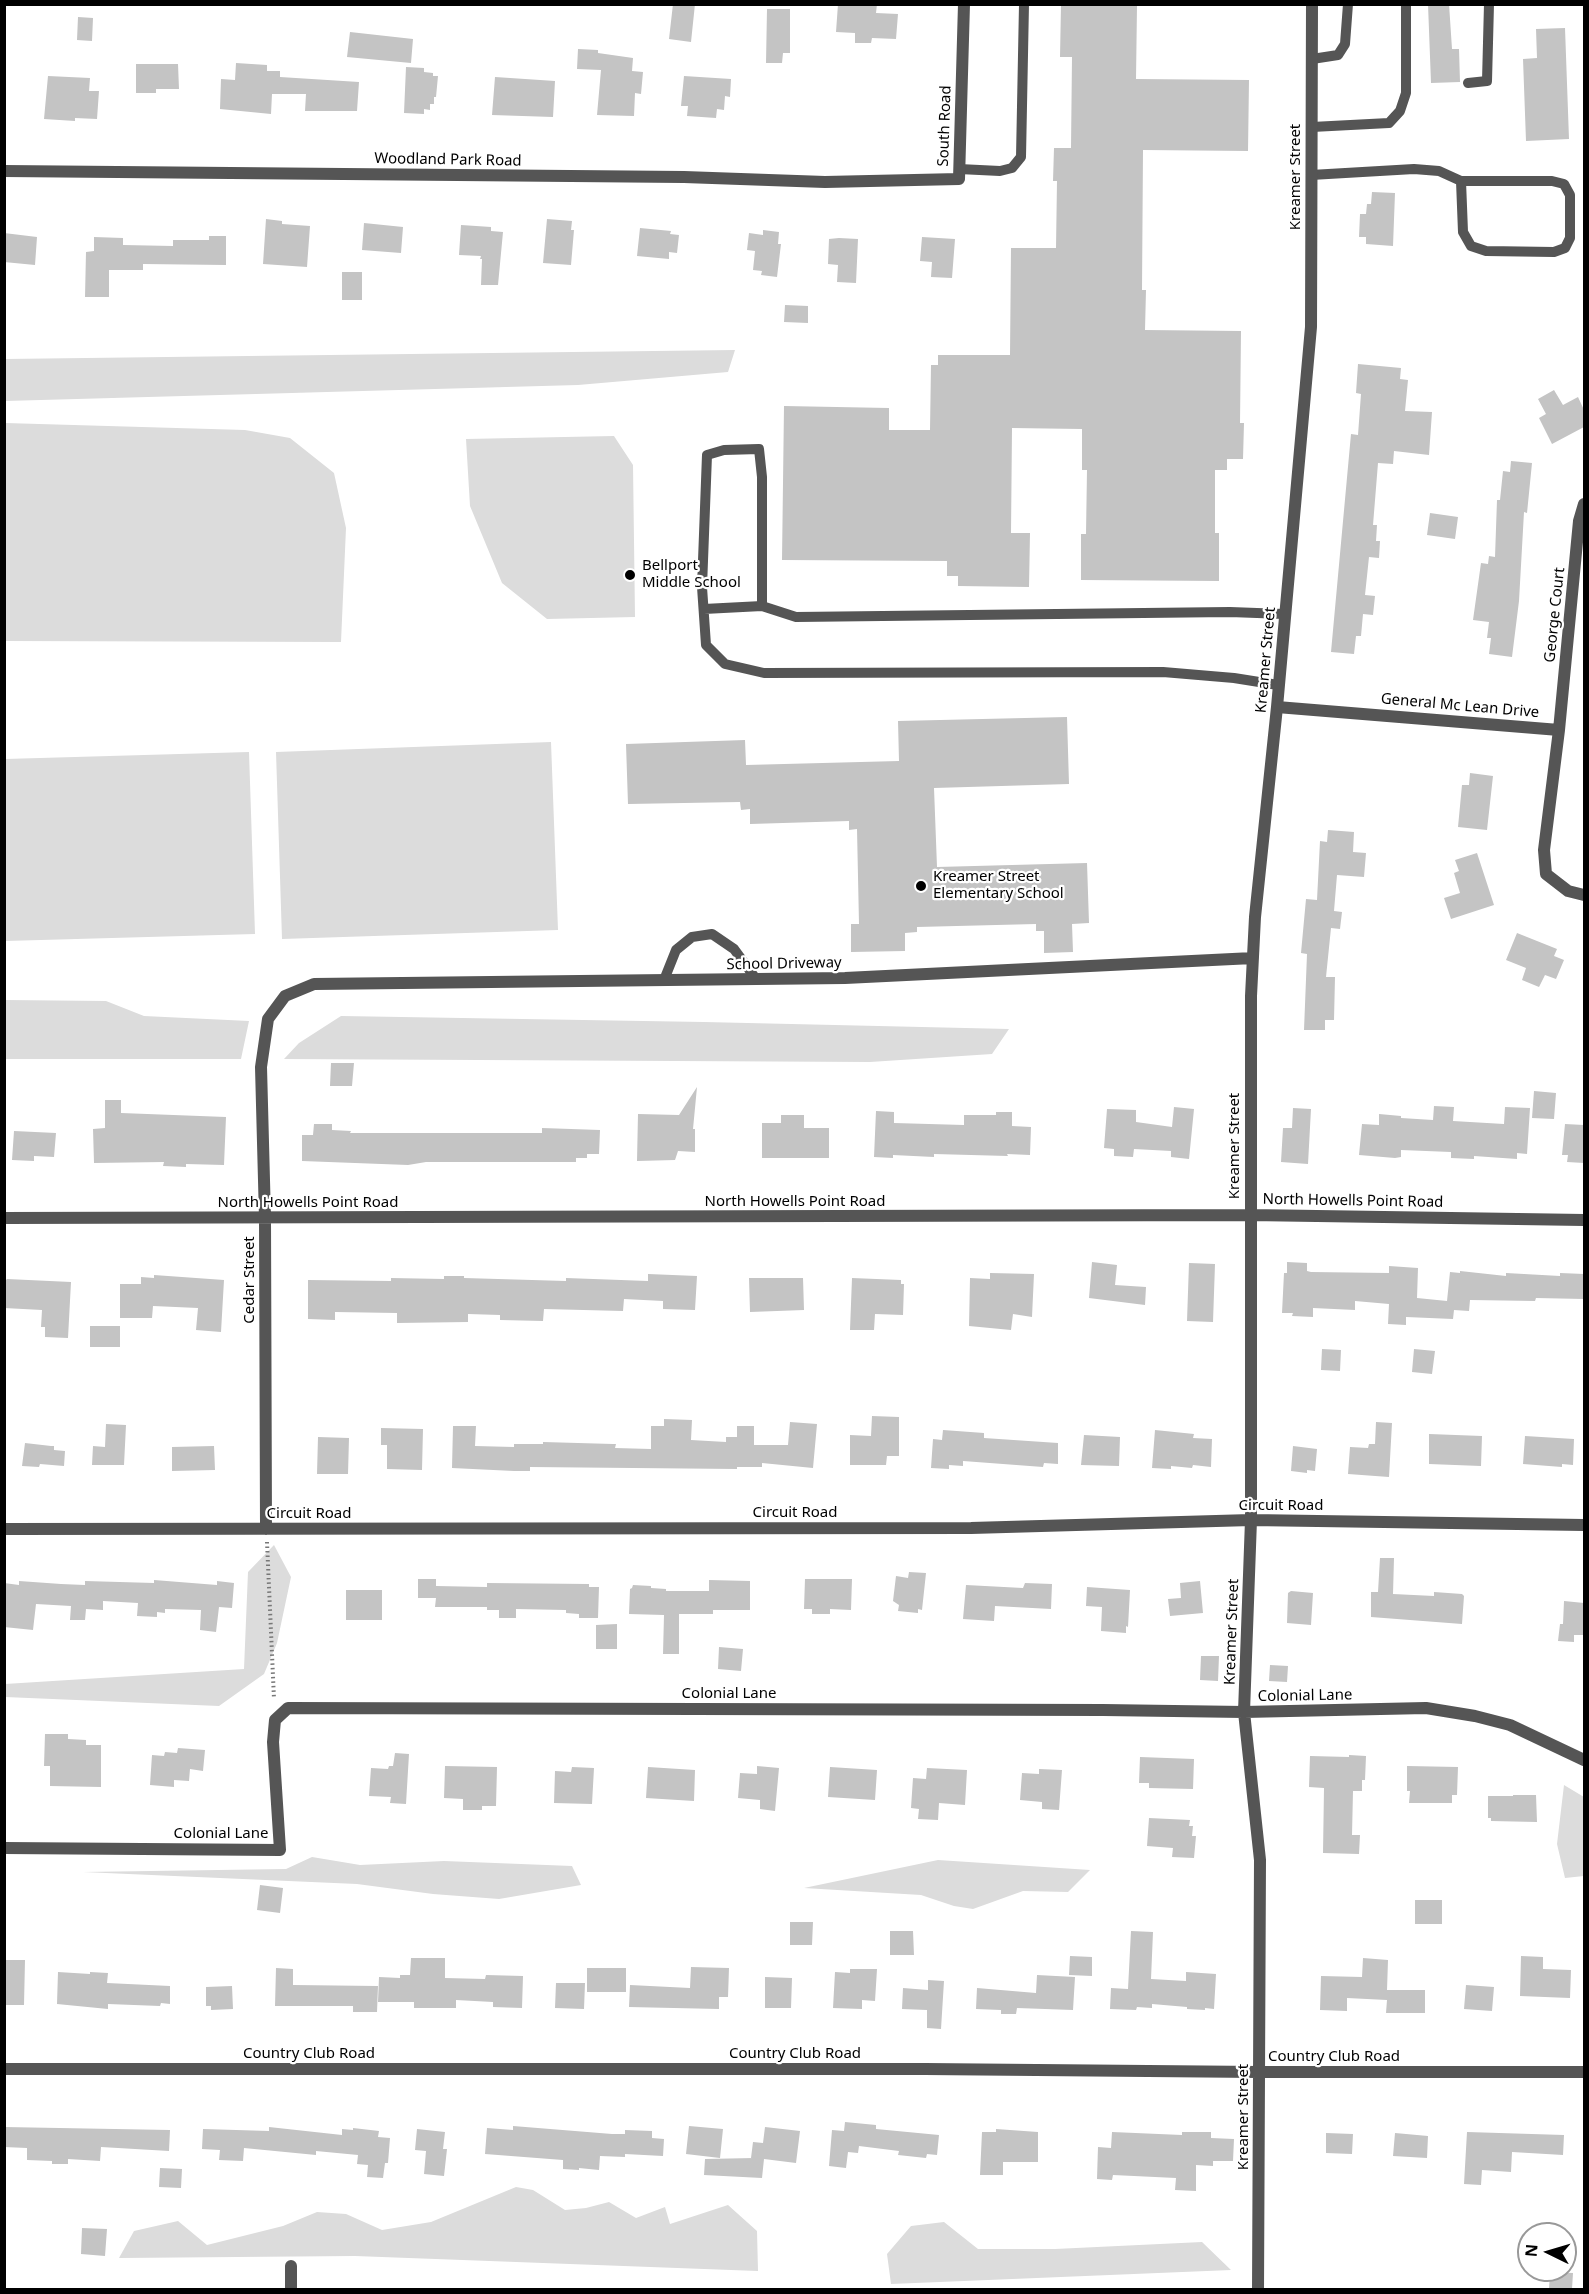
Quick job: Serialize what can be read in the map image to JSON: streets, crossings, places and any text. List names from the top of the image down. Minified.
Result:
{"streets":{"street":["South Road","Woodland Park Road","Kreamer Street","George Court","General Mc Lean Drive","School Driveway","North Howells Point Road","Cedar Street","Circuit Road","Colonial Lane","Country Club Road"]},"crossings":[["South Road","Woodland Park Road"],["Kreamer Street","General Mc Lean Drive"],["Kreamer Street","School Driveway"],["Kreamer Street","North Howells Point Road"],["Kreamer Street","Circuit Road"],["Kreamer Street","Colonial Lane"],["Kreamer Street","Country Club Road"],["George Court","General Mc Lean Drive"],["School Driveway","Cedar Street"],["North Howells Point Road","Cedar Street"],["Cedar Street","Circuit Road"]],"places":["Bellport Middle School","Kreamer Street Elementary School"],"north":"left"}
